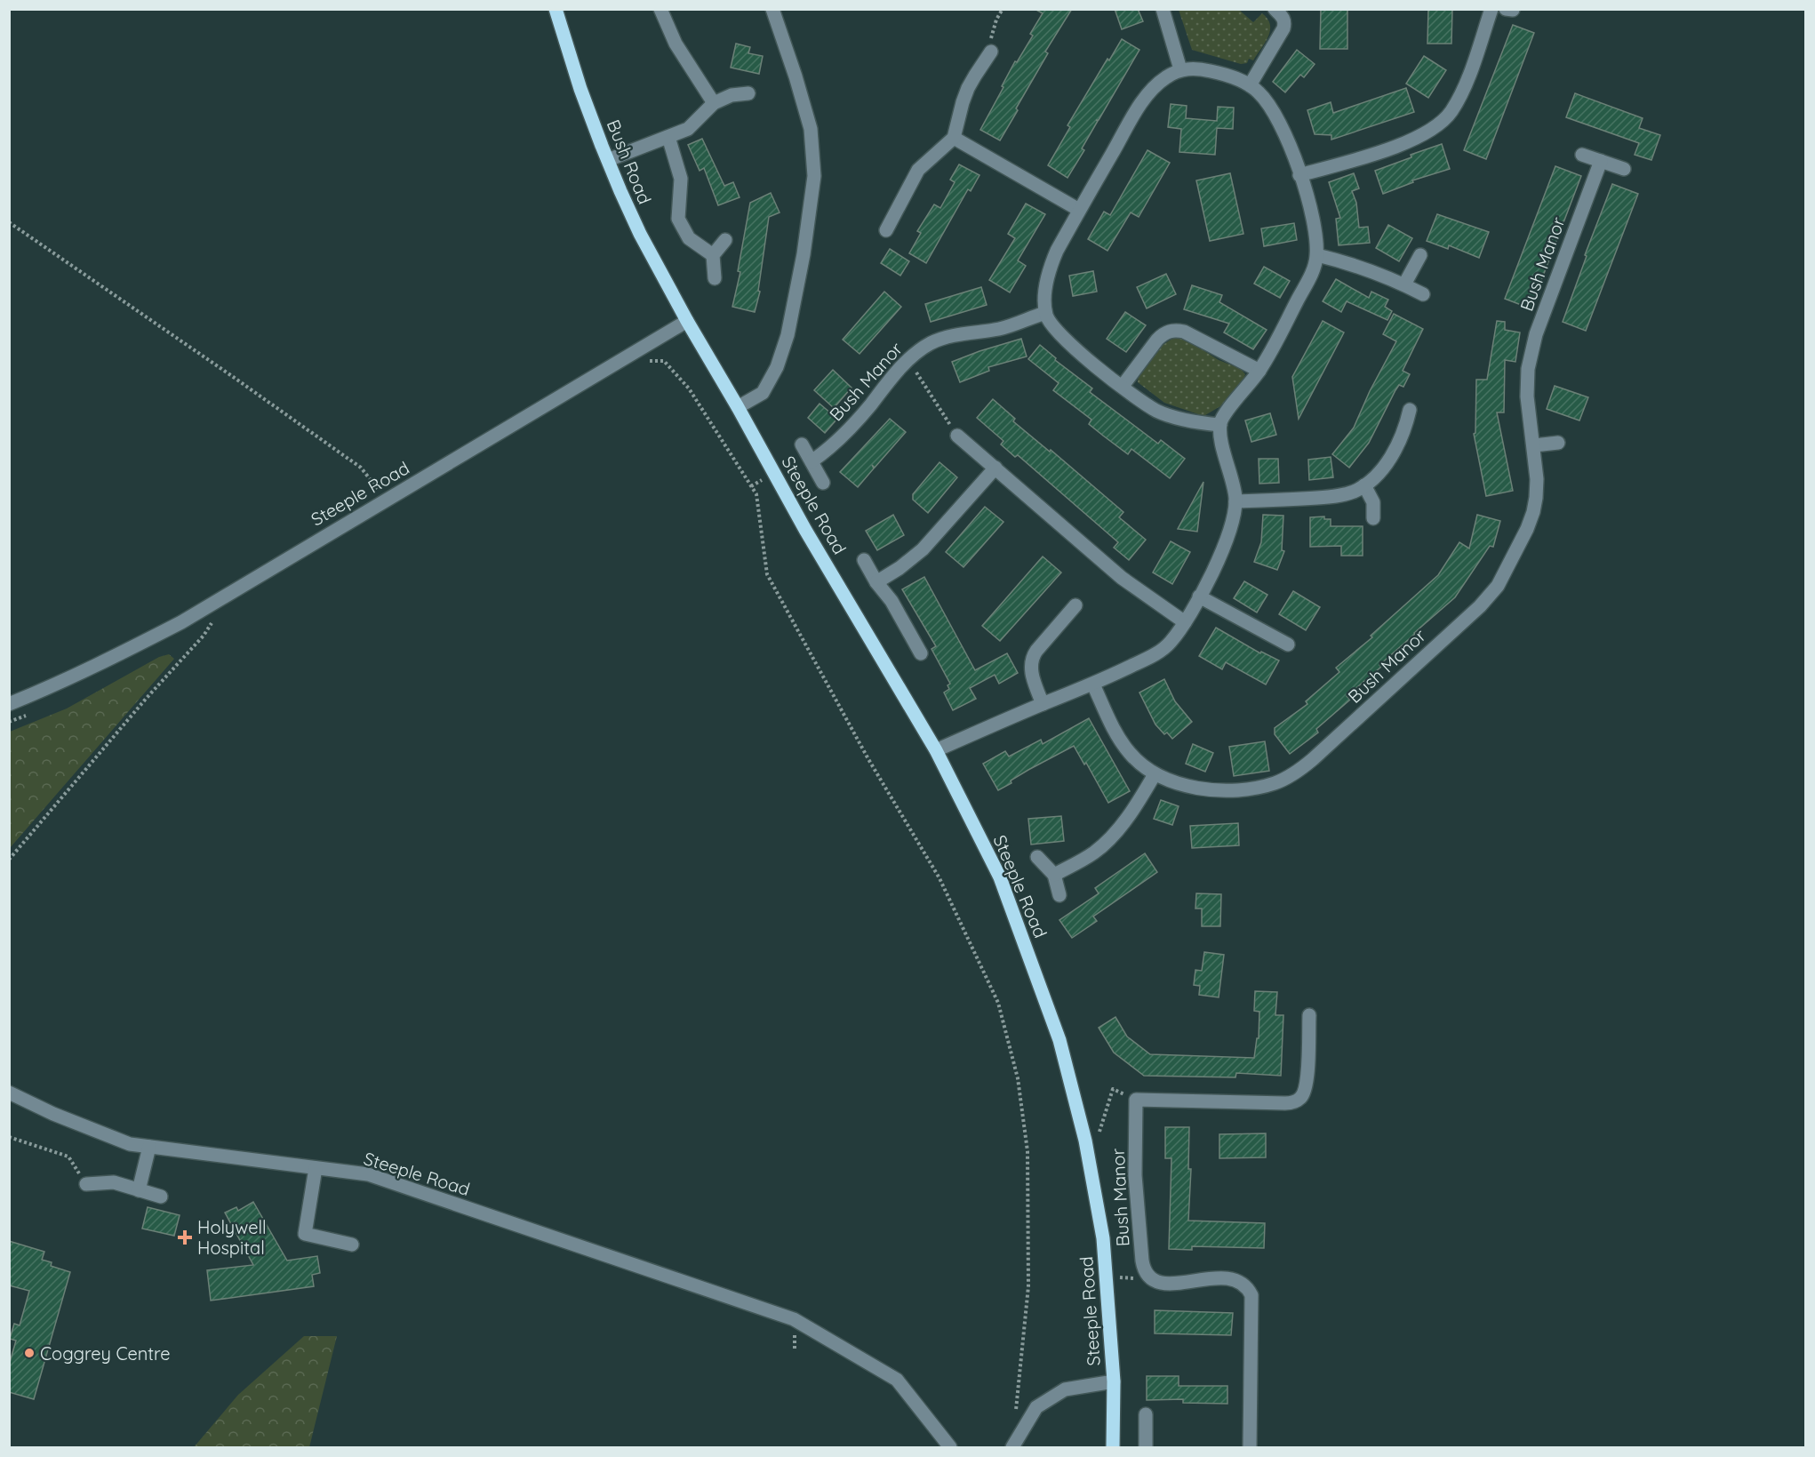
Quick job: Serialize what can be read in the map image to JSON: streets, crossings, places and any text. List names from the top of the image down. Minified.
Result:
{"streets":{"main road":["Bush Road","Steeple Road"],"street":["Bush Manor"]},"crossings":[["Bush Road","Steeple Road"]],"places":{"health":["Holywell Hospital"],"other":["Coggrey Centre"]}}
